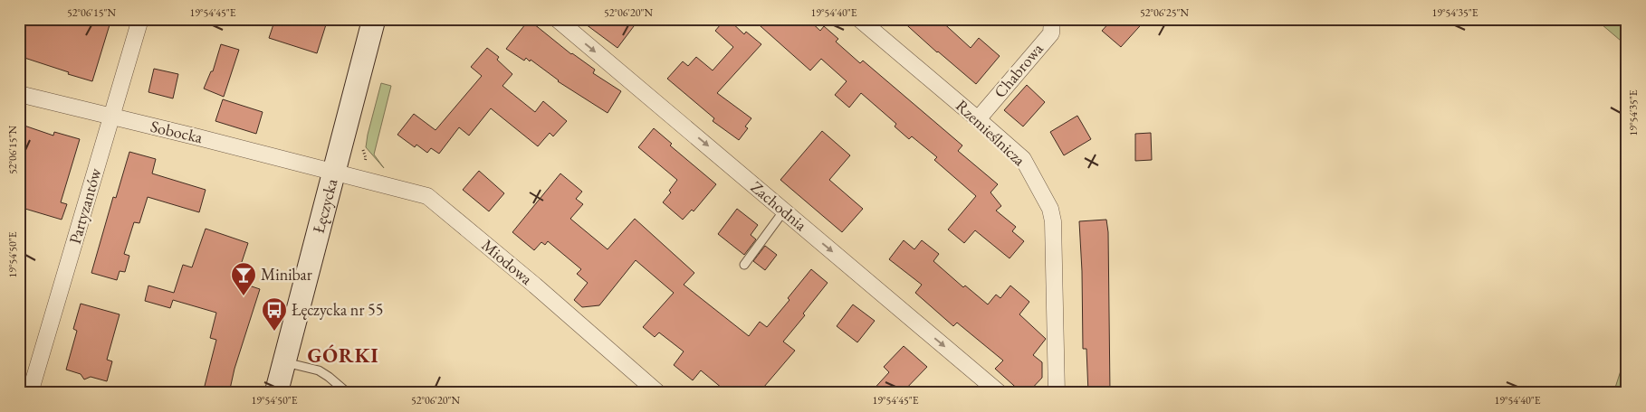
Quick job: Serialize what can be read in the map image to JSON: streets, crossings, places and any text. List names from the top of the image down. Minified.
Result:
{"streets":{"main road":["Łęczycka"],"street":["Chabrowa","Sobocka","Rzemieślnicza","Partyzantów","Zachodnia","Miodowa"]},"crossings":[["Chabrowa","Rzemieślnicza"],["Sobocka","Partyzantów"],["Sobocka","Łęczycka"],["Sobocka","Miodowa"],["Łęczycka","Miodowa"]],"one_way":["Zachodnia"],"districts":["GÓRKI"],"places":{"bar":["Minibar"],"bus stop":["Łęczycka nr 55"]},"coordinates":["52°06'15\"N","19°54'45\"E","52°06'20\"N","19°54'40\"E","52°06'25\"N","19°54'35\"E","19°54'50\"E"]}
